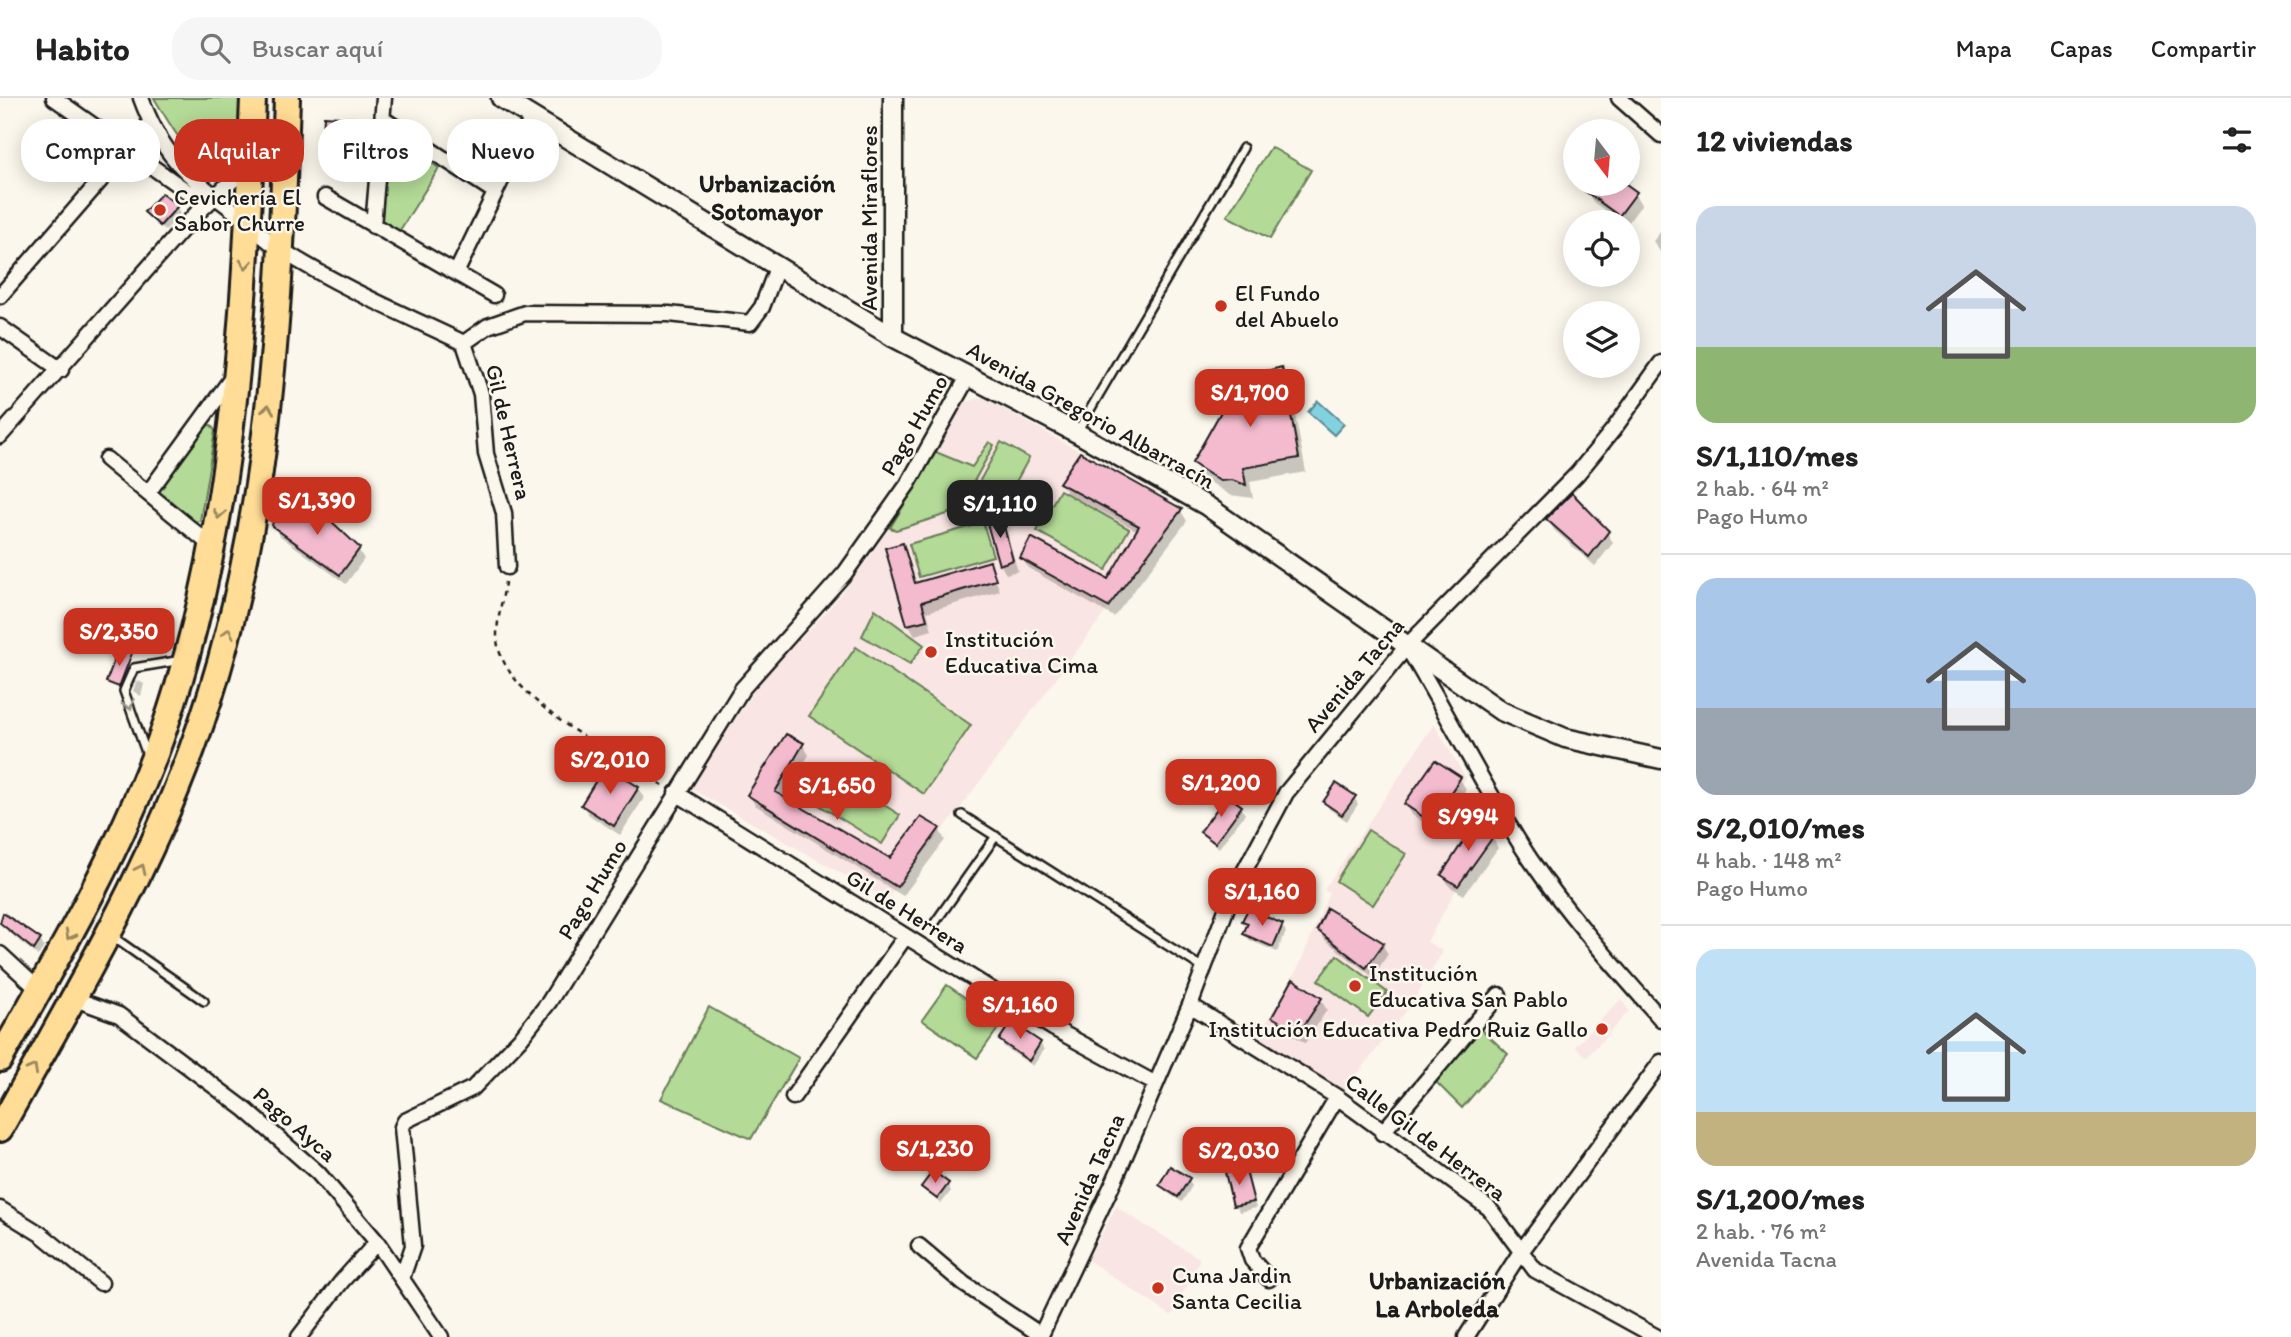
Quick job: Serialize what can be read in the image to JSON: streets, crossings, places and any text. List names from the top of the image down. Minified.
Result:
{"streets":{"street":["Avenida Miraflores","Avenida Gregorio Albarracín","Pago Humo","Gil de Herrera","Avenida Tacna","Pago Ayca","Calle Gil de Herrera"]},"crossings":[["Avenida Miraflores","Avenida Gregorio Albarracín"],["Avenida Gregorio Albarracín","Pago Humo"],["Avenida Gregorio Albarracín","Avenida Tacna"],["Pago Humo","Gil de Herrera"],["Pago Humo","Pago Ayca"],["Gil de Herrera","Avenida Tacna"],["Avenida Tacna","Calle Gil de Herrera"]],"districts":["Urbanización Sotomayor","Urbanización La Arboleda"],"places":["Cevichería El Sabor Churre","El Fundo del Abuelo","Institución Educativa Cima","Institución Educativa San Pablo","Institución Educativa Pedro Ruiz Gallo","Cuna Jardin Santa Cecilia"],"north":"bottom","page":{"header":"Habito","search":"Buscar aquí","nav":["Mapa","Capas","Compartir"],"heading":"12 viviendas","chip":["Comprar","Alquilar","Filtros","Nuevo"],"list":[{"name":"S/1,110/mes","note":"2 hab. · 64 m² · Pago Humo"},{"name":"S/2,010/mes","note":"4 hab. · 148 m² · Pago Humo"},{"name":"S/1,200/mes","note":"2 hab. · 76 m² · Avenida Tacna"}],"price":["S/1,700","S/1,390","S/1,110","S/2,350","S/2,010","S/1,200","S/1,650","S/994","S/1,160","S/1,160","S/1,230","S/2,030"]}}
